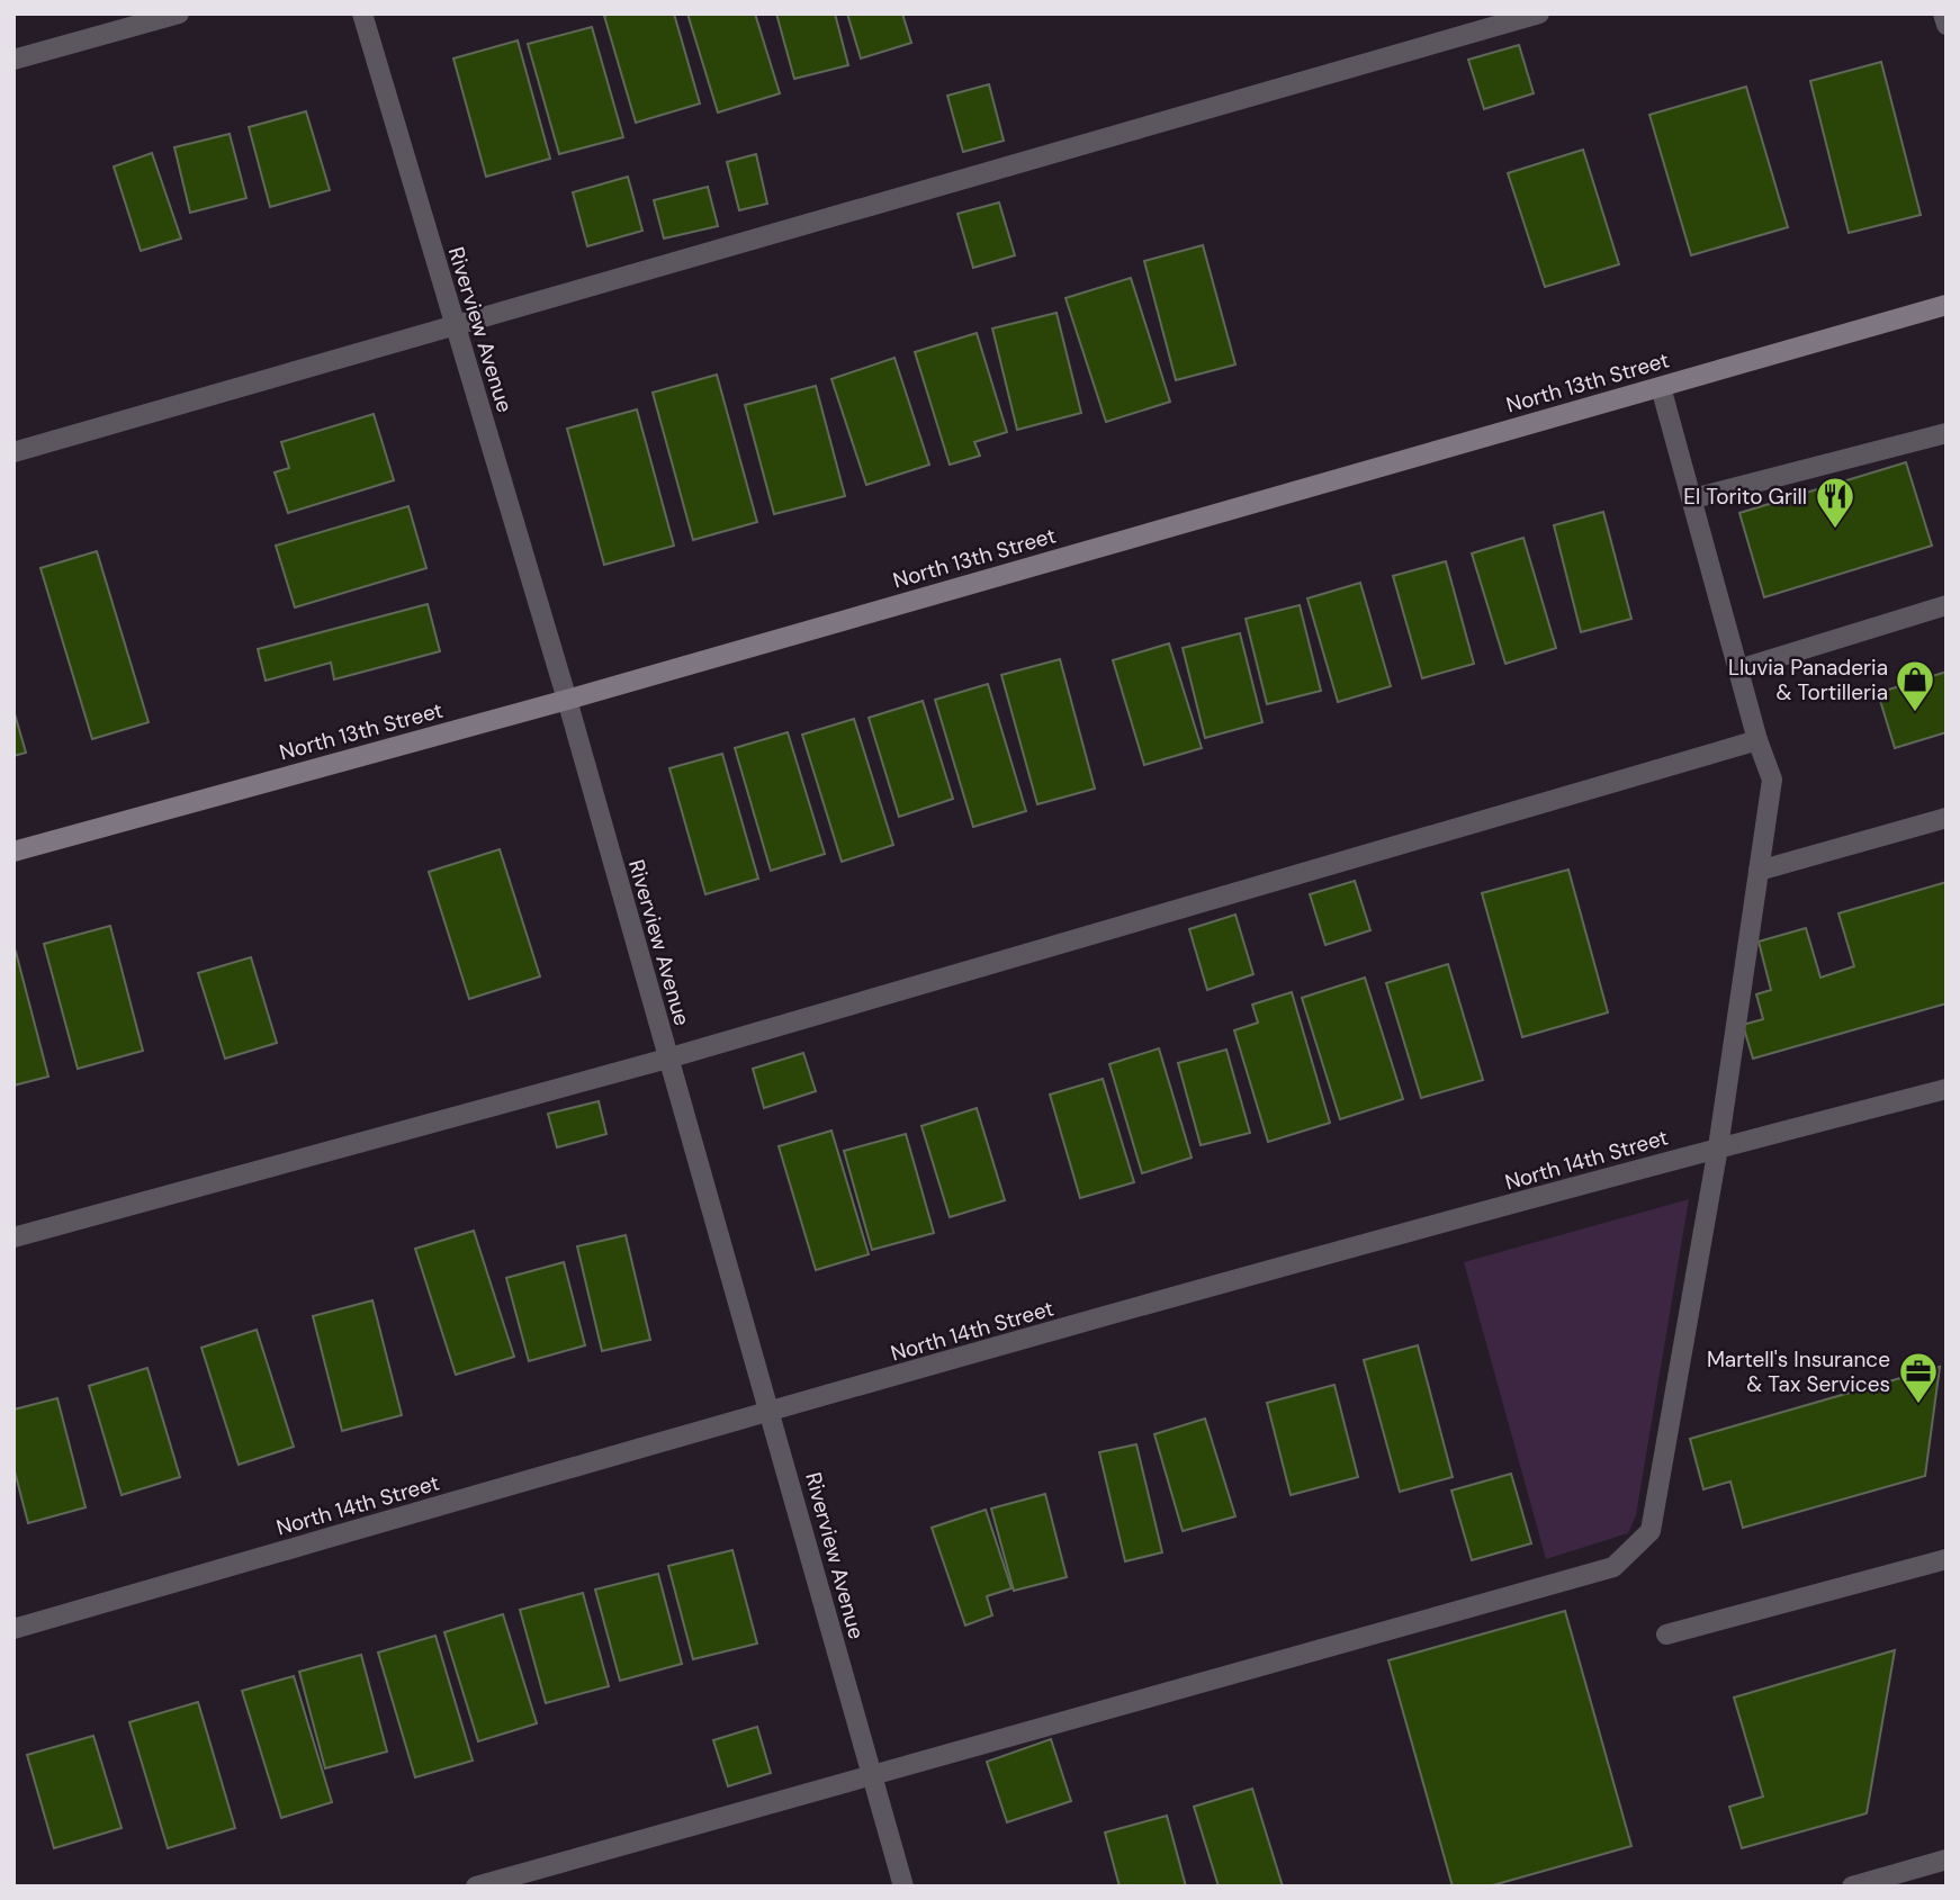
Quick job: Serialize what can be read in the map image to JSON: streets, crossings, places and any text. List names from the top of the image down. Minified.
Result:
{"streets":{"street":["Riverview Avenue","North 13th Street","North 14th Street"]},"crossings":[["Riverview Avenue","North 13th Street"],["Riverview Avenue","North 14th Street"]],"places":{"restaurant":["El Torito Grill"],"shop":["Lluvia Panaderia & Tortilleria"],"office":["Martell's Insurance & Tax Services"]}}
